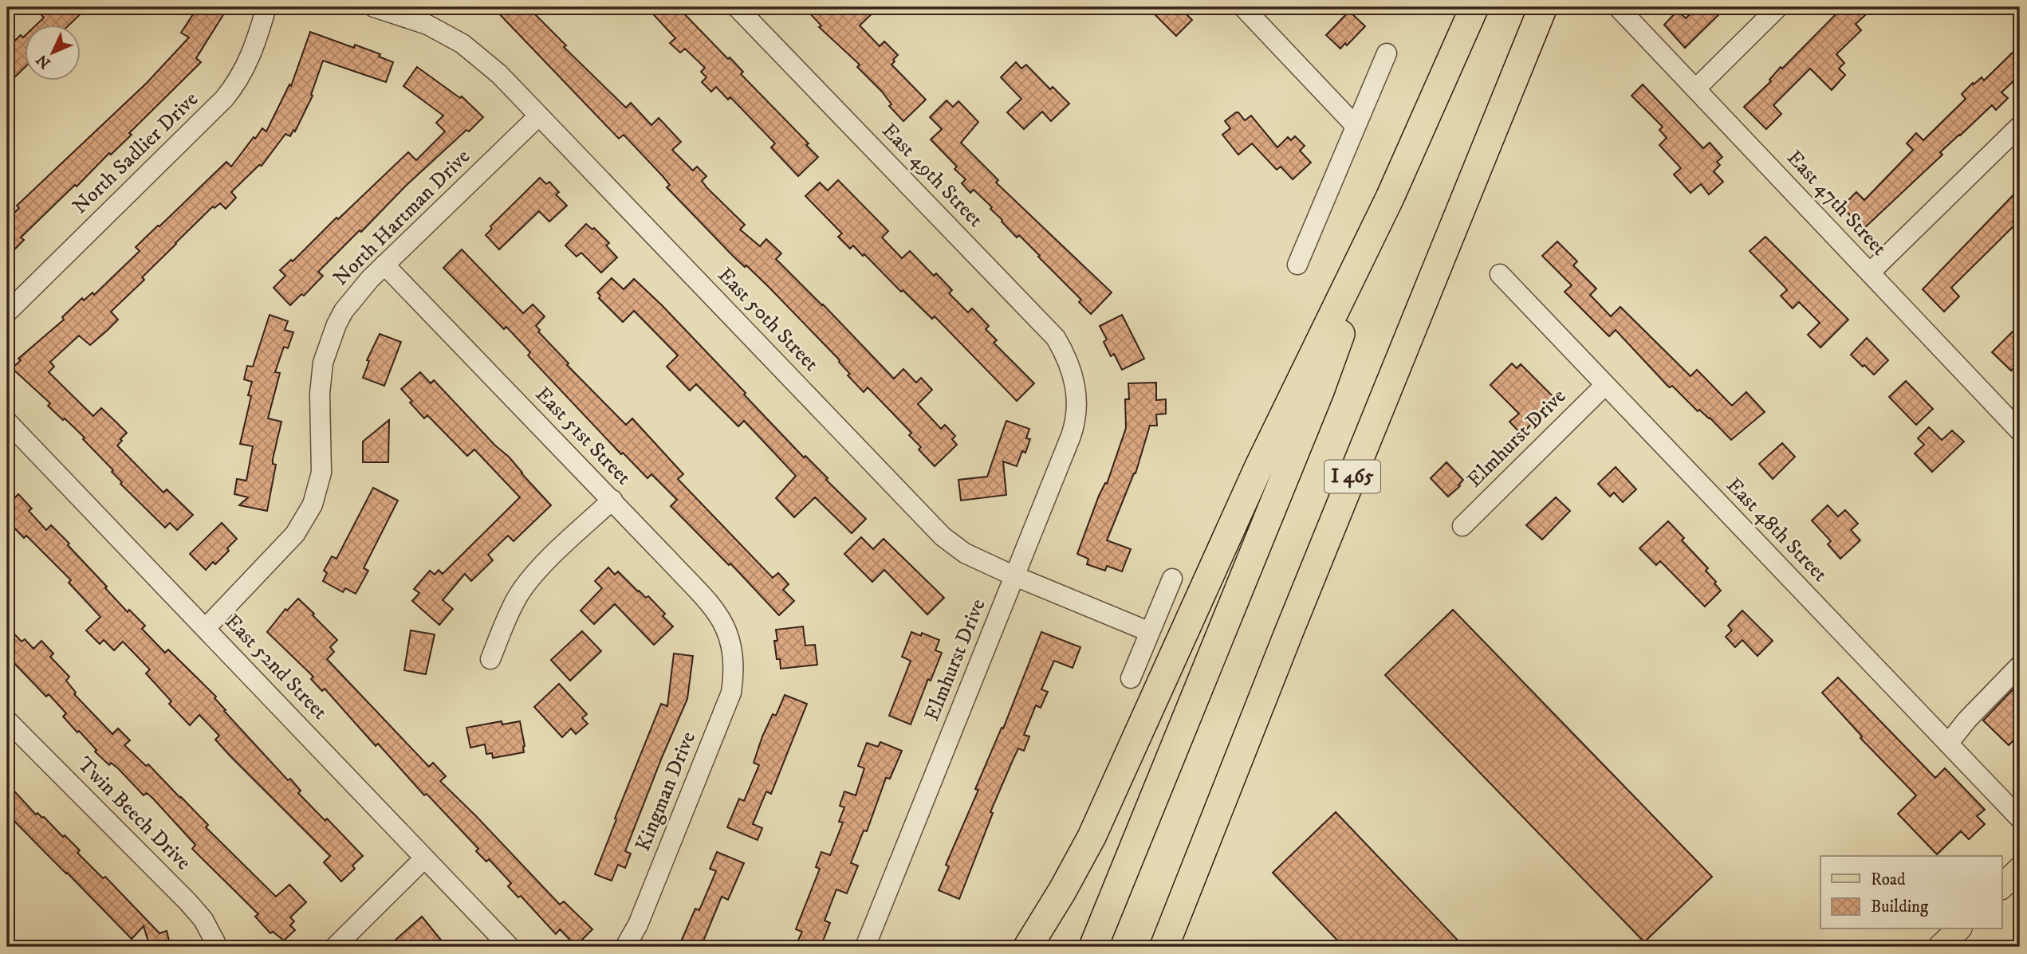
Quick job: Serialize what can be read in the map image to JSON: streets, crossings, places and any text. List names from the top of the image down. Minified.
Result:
{"streets":{"highway":["I 465"],"street":["North Sadlier Drive","East 49th Street","East 47th Street","North Hartman Drive","East 50th Street","East 51st Street","Elmhurst Drive","East 48th Street","East 52nd Street","Kingman Drive","Twin Beech Drive"]},"crossings":[["East 49th Street","Elmhurst Drive"],["North Hartman Drive","East 50th Street"],["North Hartman Drive","East 51st Street"],["North Hartman Drive","East 52nd Street"],["East 50th Street","Elmhurst Drive"],["East 51st Street","Kingman Drive"],["Elmhurst Drive","East 48th Street"]],"legend":["Road","Building"],"north":"bottom left"}
